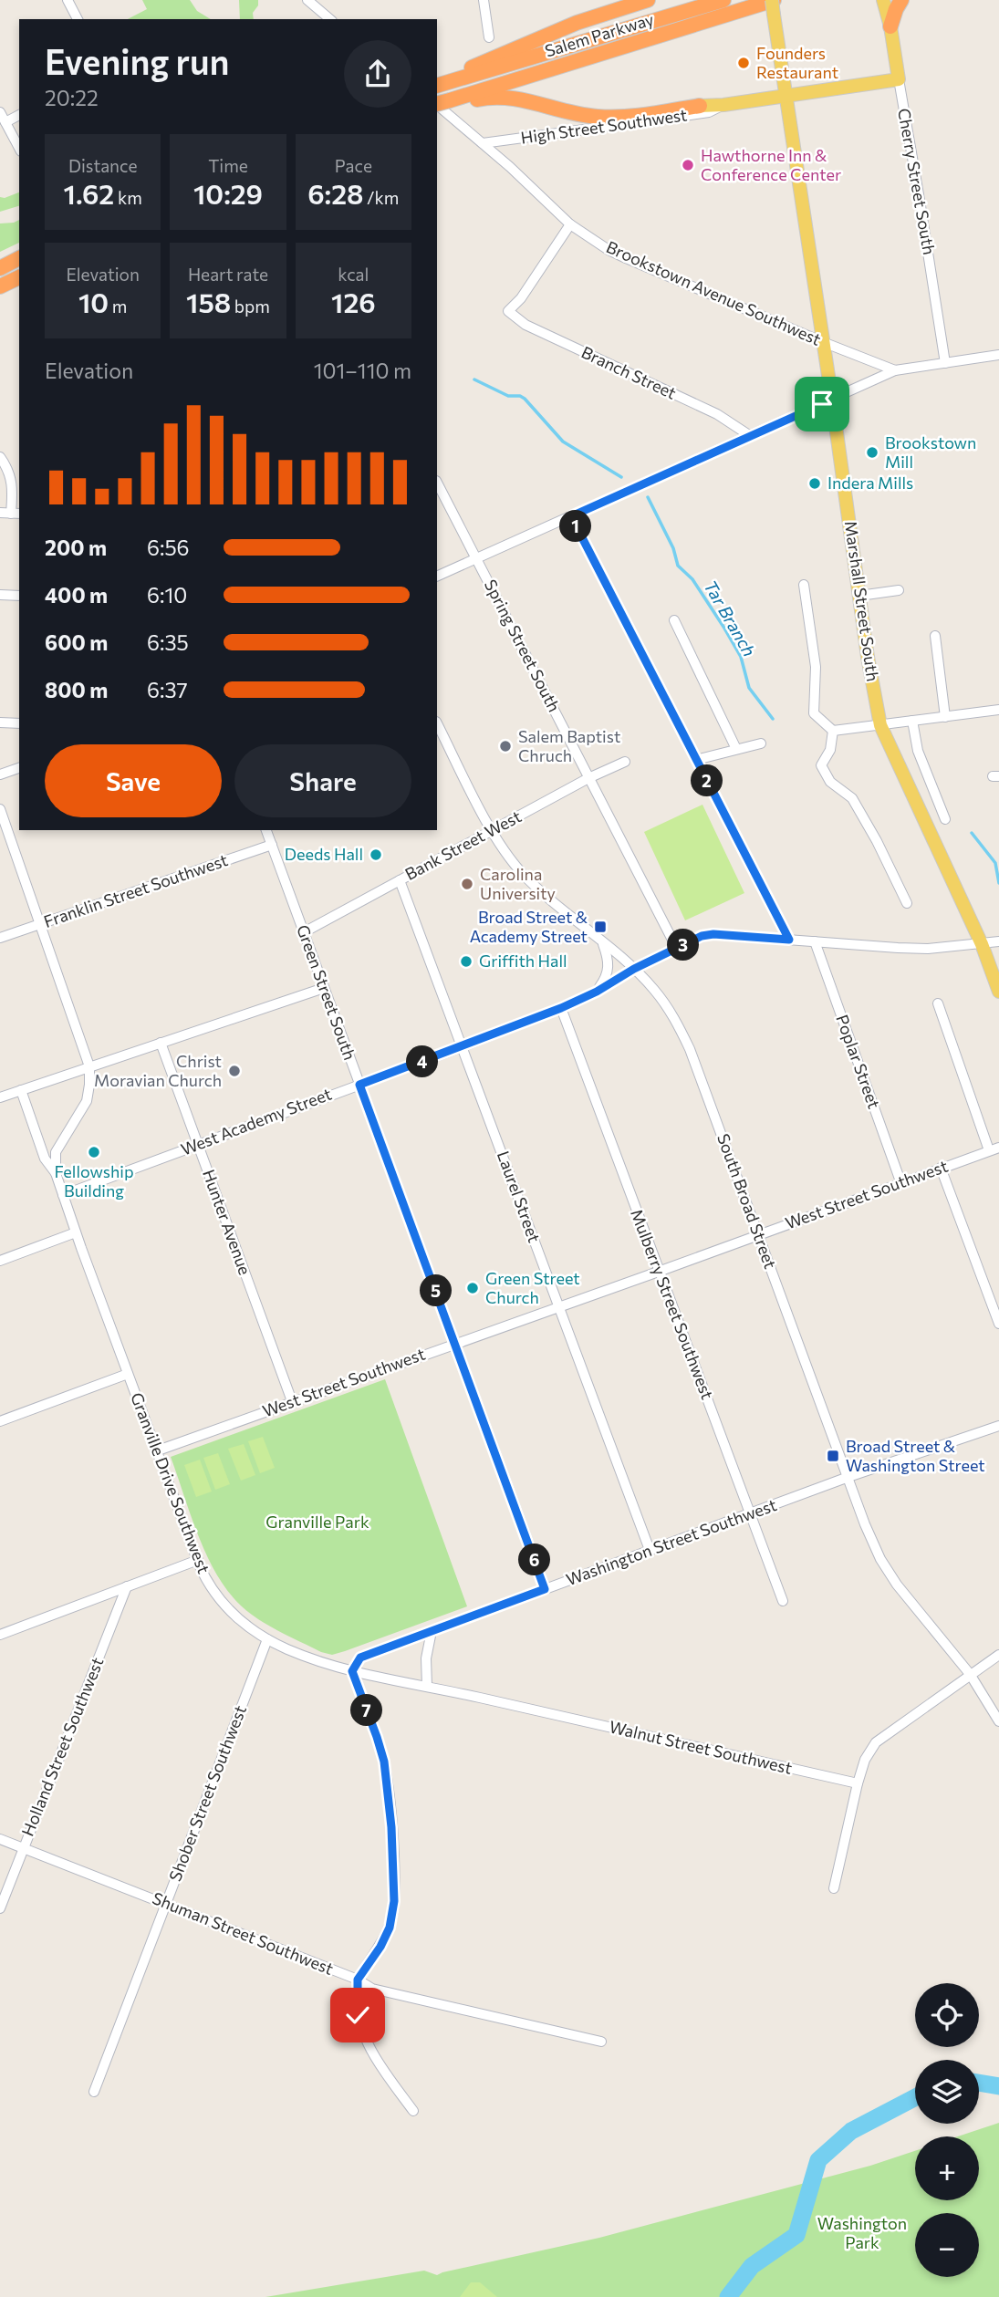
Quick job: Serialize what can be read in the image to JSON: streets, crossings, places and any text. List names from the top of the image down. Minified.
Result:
{"streets":{"highway":["Salem Parkway"],"main road":["High Street Southwest","Cherry Street South","Marshall Street South"],"street":["Brookstown Avenue Southwest","Branch Street","Spring Street South","Bank Street West","Franklin Street Southwest","Green Street South","Poplar Street","West Academy Street","West Street Southwest","Laurel Street","South Broad Street","Hunter Avenue","Mulberry Street Southwest","Granville Drive Southwest","Washington Street Southwest","Holland Street Southwest","Walnut Street Southwest","Shober Street Southwest","Shuman Street Southwest"]},"crossings":[["Salem Parkway","Brookstown Avenue Southwest"],["Salem Parkway","Marshall Street South"],["High Street Southwest","Cherry Street South"],["High Street Southwest","Brookstown Avenue Southwest"],["High Street Southwest","Marshall Street South"],["Cherry Street South","Brookstown Avenue Southwest"],["Brookstown Avenue Southwest","Branch Street"],["Brookstown Avenue Southwest","Marshall Street South"],["Marshall Street South","West Academy Street"],["Spring Street South","Bank Street West"],["Spring Street South","West Academy Street"],["Bank Street West","Green Street South"],["Bank Street West","Laurel Street"],["Bank Street West","South Broad Street"],["Franklin Street Southwest","Green Street South"],["Franklin Street Southwest","Granville Drive Southwest"],["Green Street South","West Academy Street"],["Green Street South","West Street Southwest"],["Green Street South","Washington Street Southwest"],["Poplar Street","West Academy Street"],["Poplar Street","West Street Southwest"],["West Academy Street","Laurel Street"],["West Academy Street","South Broad Street"],["West Academy Street","Hunter Avenue"],["West Academy Street","Mulberry Street Southwest"],["West Academy Street","Granville Drive Southwest"],["West Street Southwest","Laurel Street"],["West Street Southwest","South Broad Street"],["West Street Southwest","Hunter Avenue"],["West Street Southwest","Mulberry Street Southwest"],["West Street Southwest","Granville Drive Southwest"],["Laurel Street","Washington Street Southwest"],["South Broad Street","Washington Street Southwest"],["Mulberry Street Southwest","Washington Street Southwest"],["Granville Drive Southwest","Washington Street Southwest"],["Granville Drive Southwest","Walnut Street Southwest"],["Granville Drive Southwest","Shober Street Southwest"],["Washington Street Southwest","Walnut Street Southwest"],["Holland Street Southwest","Shuman Street Southwest"],["Shober Street Southwest","Shuman Street Southwest"]],"water":["Tar Branch"],"parks":["Granville Park","Washington Park"],"places":{"other":["Founders Restaurant","Hawthorne Inn & Conference Center","Brookstown Mill","Indera Mills","Salem Baptist Chruch","Deeds Hall","Carolina University","Griffith Hall","Christ Moravian Church","Fellowship Building","Green Street Church"],"transit":["Broad Street & Academy Street","Broad Street & Washington Street"]},"page":{"heading":["Evening run","20:22"],"stats":[["Distance","1.62 km"],["Time","10:29"],["Pace","6:28 /km"],["Elevation","10 m"],["Heart rate","158 bpm"],["kcal","126"]],"chart":["Elevation","101–110 m"],"pins":["1","2","3","4","5","6","7"],"list":[{"name":"200 m","note":"6:56"},{"name":"400 m","note":"6:10"},{"name":"600 m","note":"6:35"},{"name":"800 m","note":"6:37"}],"buttons":["Save","Share"],"map_buttons":["+","−"]}}
